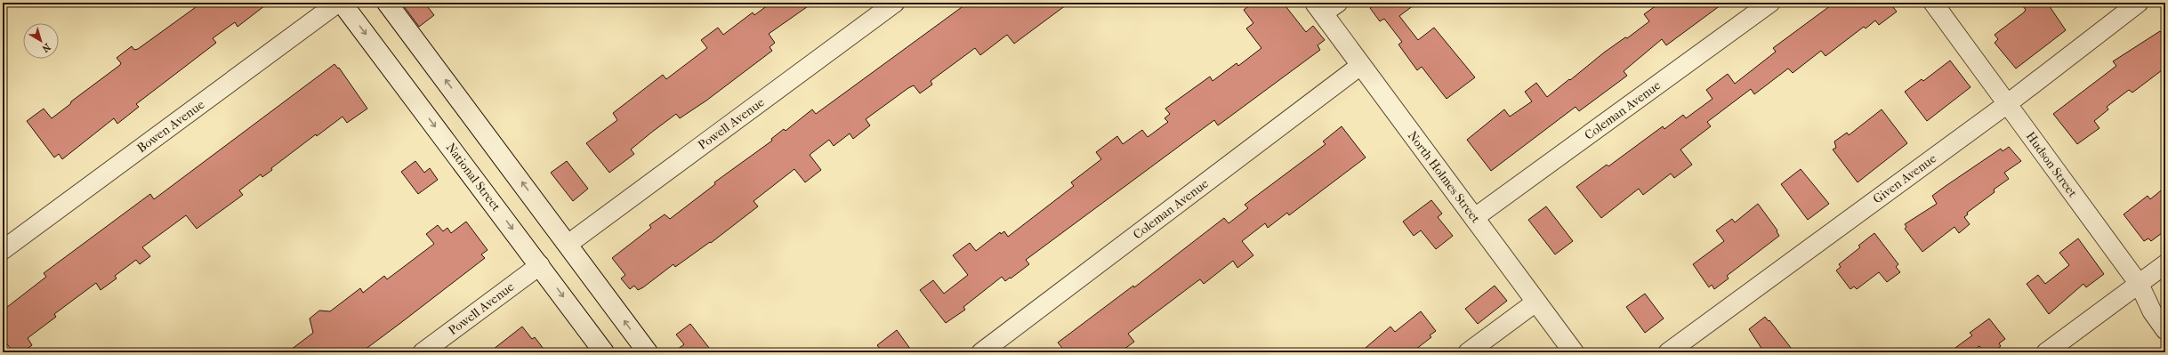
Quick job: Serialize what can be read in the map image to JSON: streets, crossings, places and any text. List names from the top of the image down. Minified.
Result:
{"streets":{"main road":["National Street","North Holmes Street"],"street":["Coleman Avenue","Powell Avenue","Bowen Avenue","Hudson Street","Given Avenue"]},"crossings":[["Coleman Avenue","North Holmes Street"],["Powell Avenue","National Street"],["Hudson Street","Given Avenue"]],"north":"bottom right"}
